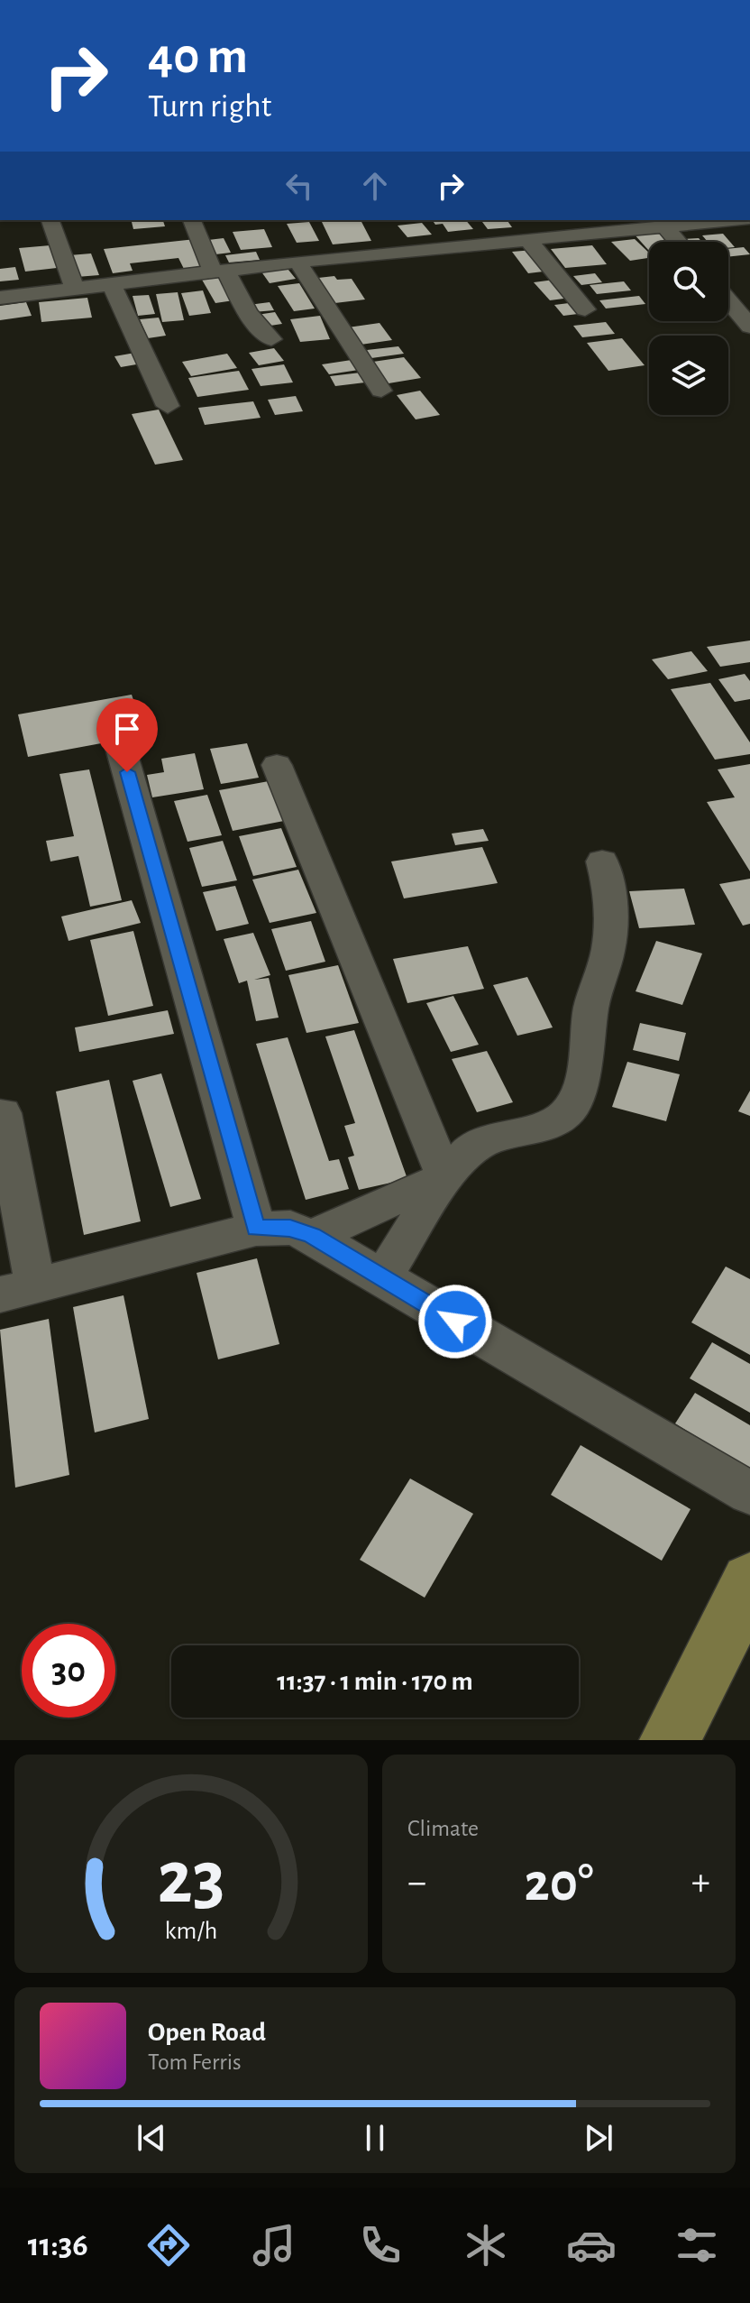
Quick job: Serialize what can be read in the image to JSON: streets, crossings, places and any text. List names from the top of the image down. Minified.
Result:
{"page":{"turn":["40 m","Turn right"],"limit":"30","trip":"11:37 · 1 min · 170 m","tile":"Climate","heat":["−","20°","+"],"song":["Open Road","Tom Ferris"],"tabs":"11:36","gauge":["23","km/h"]}}
